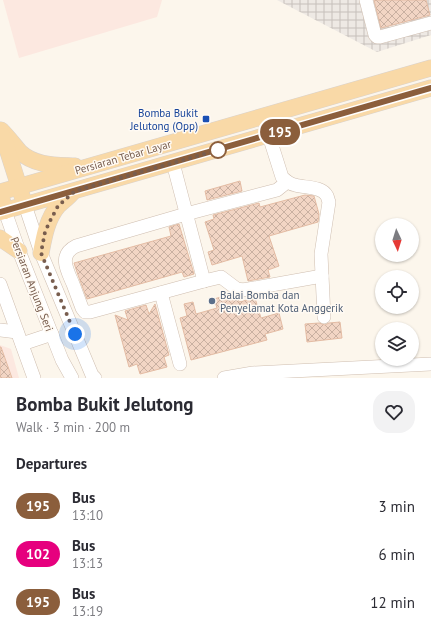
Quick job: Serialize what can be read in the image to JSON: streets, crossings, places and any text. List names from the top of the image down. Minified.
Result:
{"streets":{"main road":["Persiaran Tebar Layar"],"street":["Persiaran Anjung Seri"]},"crossings":[["Persiaran Tebar Layar","Persiaran Anjung Seri"]],"places":{"transit":["Bomba Bukit Jelutong (Opp)"],"other":["Balai Bomba dan Penyelamat Kota Anggerik"]},"lines":["bus line 195"],"north":"bottom","page":{"on_map":"195","heading":[["Bomba Bukit Jelutong","Walk · 3 min · 200 m"],"Departures"],"list":[{"mark":"195","name":"Bus","note":"13:10","value":"3 min"},{"mark":"102","name":"Bus","note":"13:13","value":"6 min"},{"mark":"195","name":"Bus","note":"13:19","value":"12 min"}]}}
